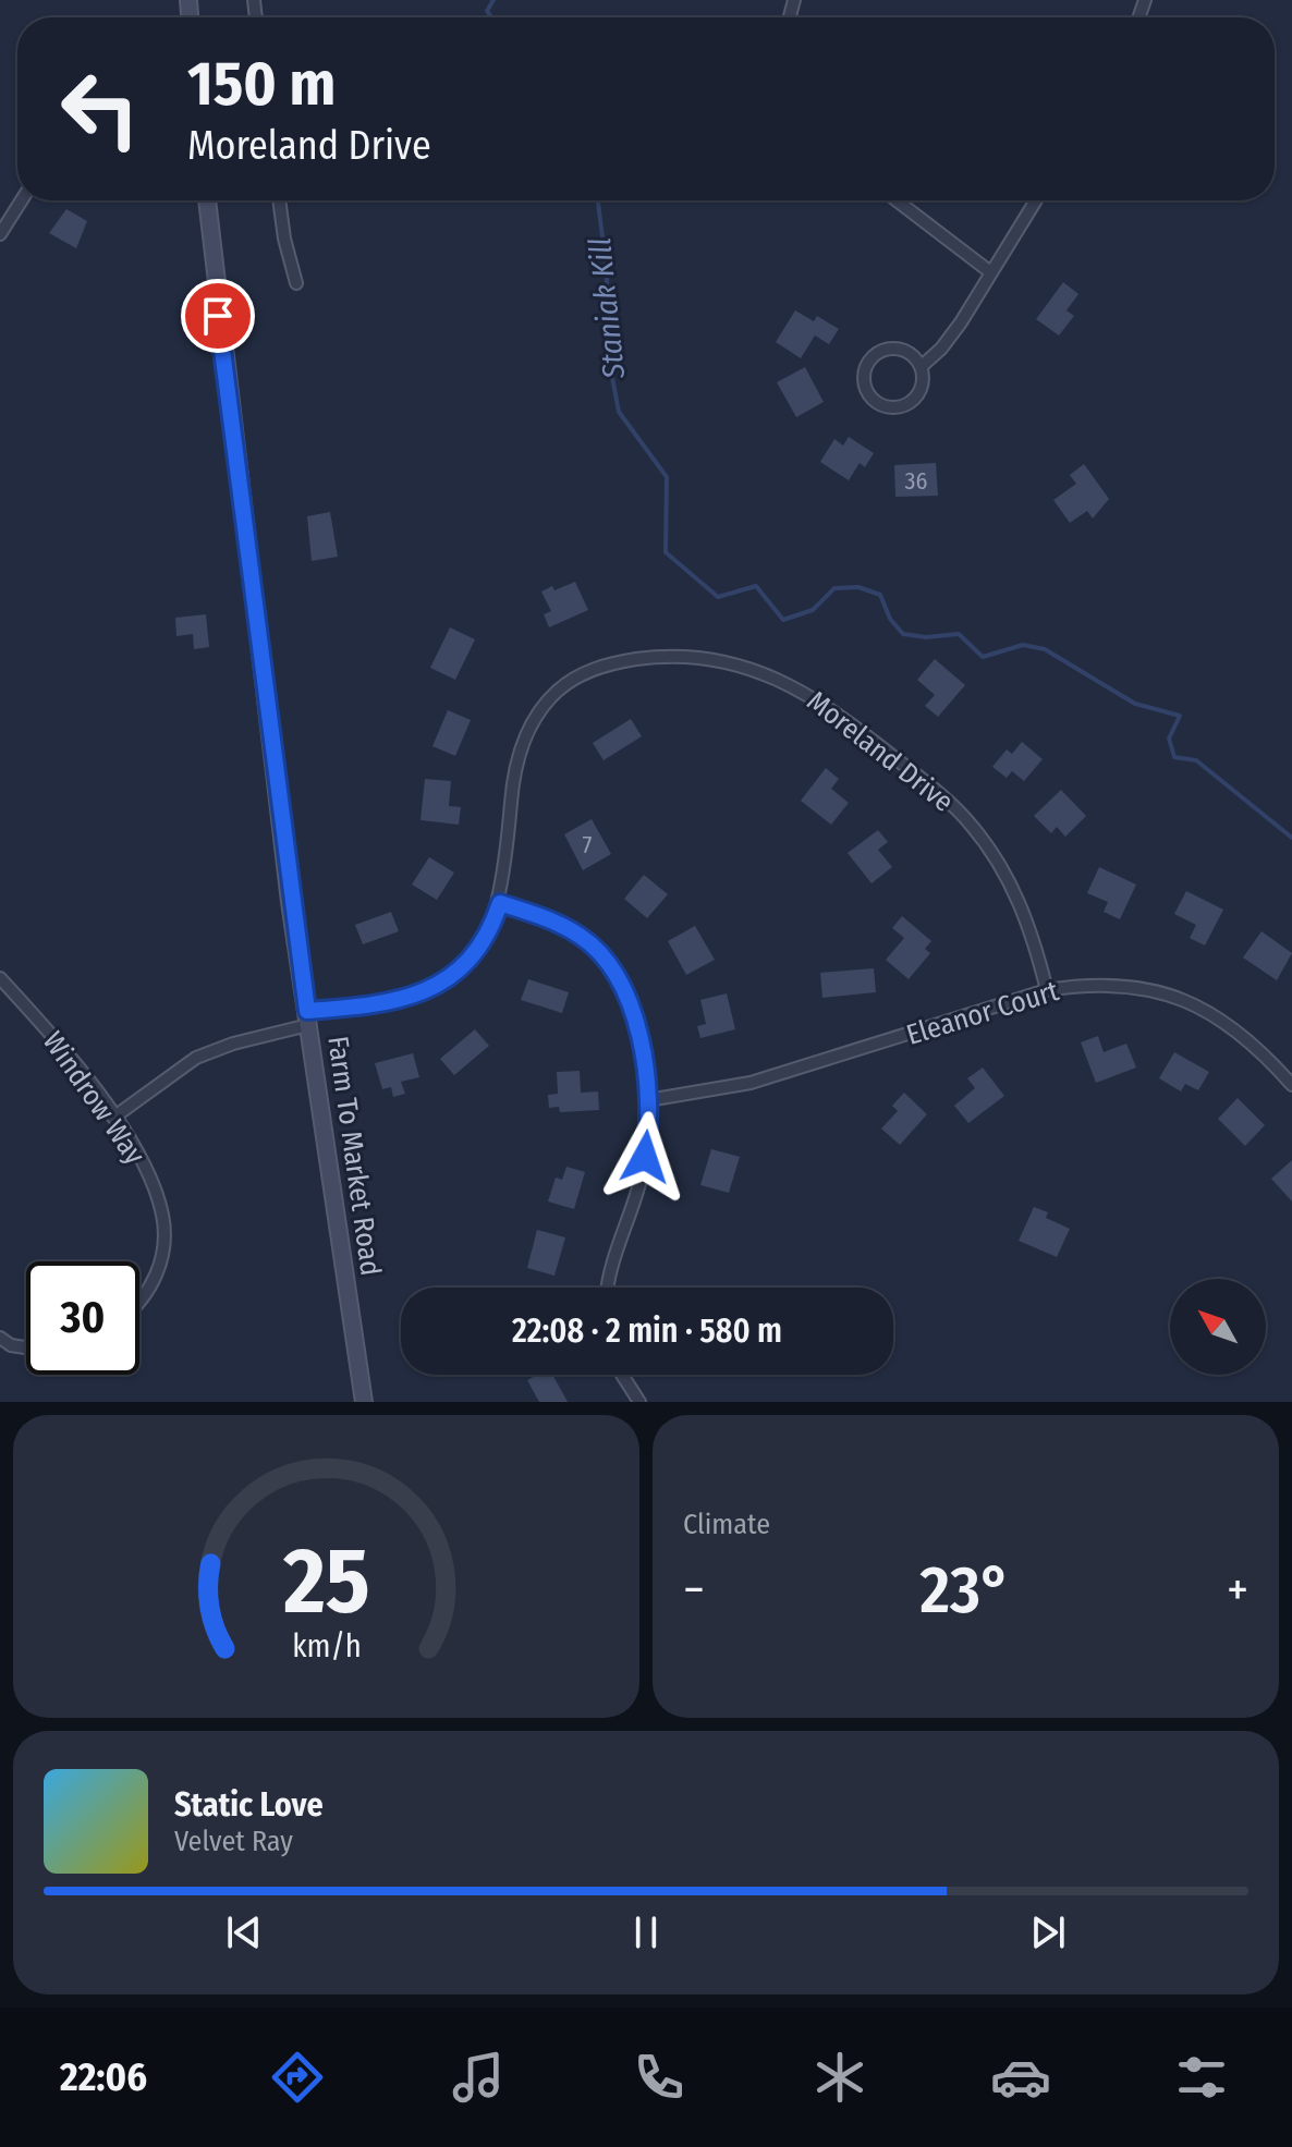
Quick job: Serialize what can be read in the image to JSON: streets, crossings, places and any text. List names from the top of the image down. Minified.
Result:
{"streets":{"street":["Moreland Drive","Eleanor Court","Windrow Way","Farm To Market Road"]},"crossings":[["Moreland Drive","Eleanor Court"],["Moreland Drive","Windrow Way"],["Moreland Drive","Farm To Market Road"]],"water":["Staniak Kill"],"house_numbers":["36","7"],"north":"top left","page":{"turn":["150 m","Moreland Drive"],"limit":"30","trip":"22:08 · 2 min · 580 m","tile":"Climate","heat":["−","23°","+"],"song":["Static Love","Velvet Ray"],"tabs":"22:06","gauge":["25","km/h"]}}
